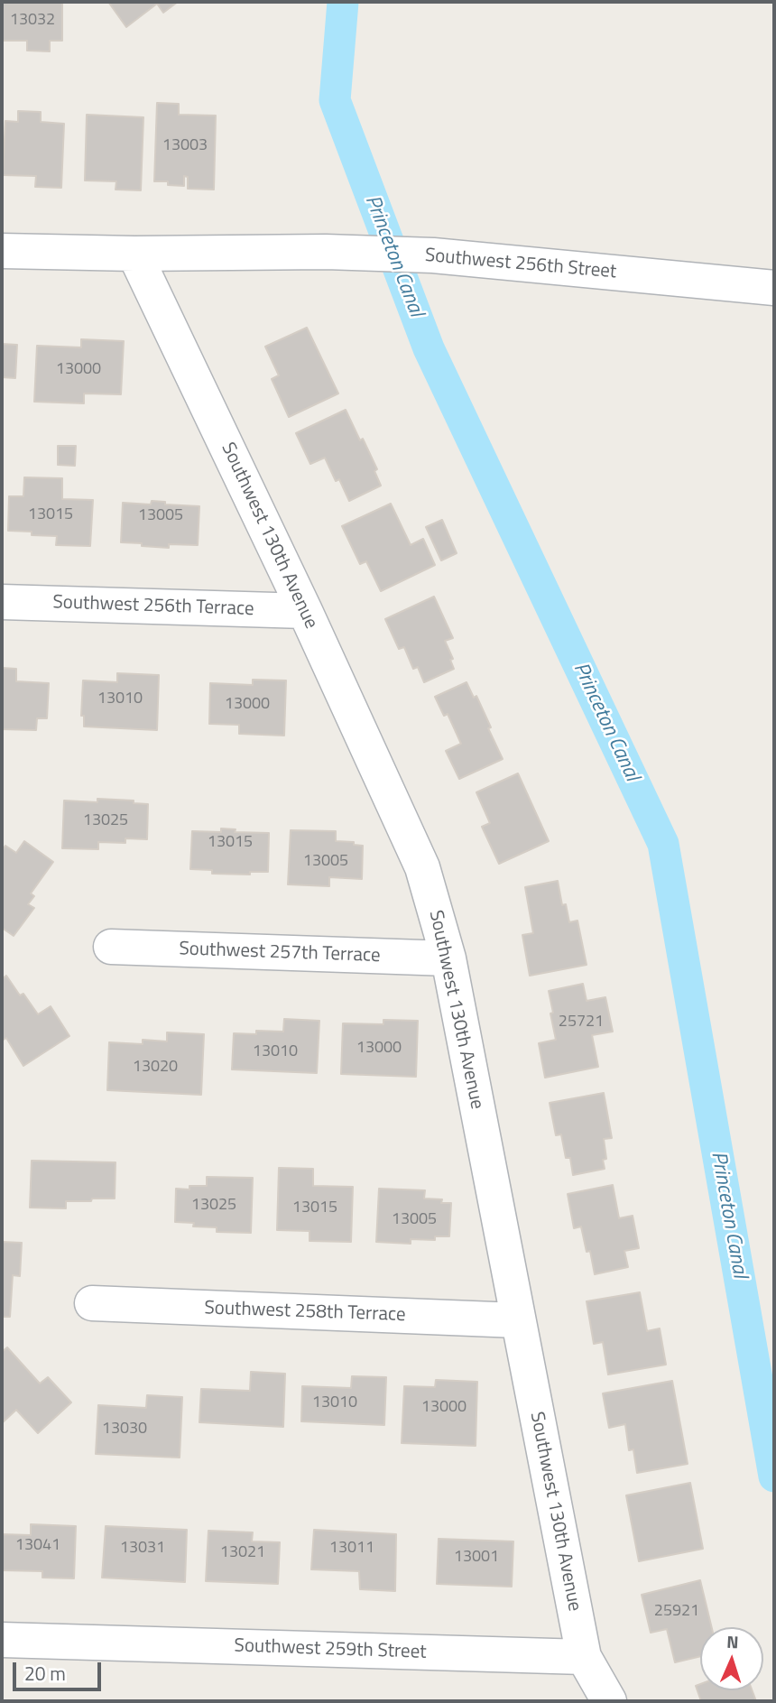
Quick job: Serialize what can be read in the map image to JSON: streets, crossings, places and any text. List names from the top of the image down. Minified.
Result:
{"streets":{"street":["Southwest 256th Street","Southwest 130th Avenue","Southwest 256th Terrace","Southwest 257th Terrace","Southwest 258th Terrace","Southwest 259th Street"]},"crossings":[["Southwest 256th Street","Southwest 130th Avenue"],["Southwest 130th Avenue","Southwest 256th Terrace"],["Southwest 130th Avenue","Southwest 257th Terrace"],["Southwest 130th Avenue","Southwest 258th Terrace"],["Southwest 130th Avenue","Southwest 259th Street"]],"water":["Princeton Canal"],"house_numbers":["13032","13003","13000","13015","13005","13010","13000","13025","13015","13005","25721","13000","13010","13020","13025","13015","13005","13010","13000","13030","13041","13031","13011","13021","13001","25921"],"scale_bar":"20 m","north":"top"}
